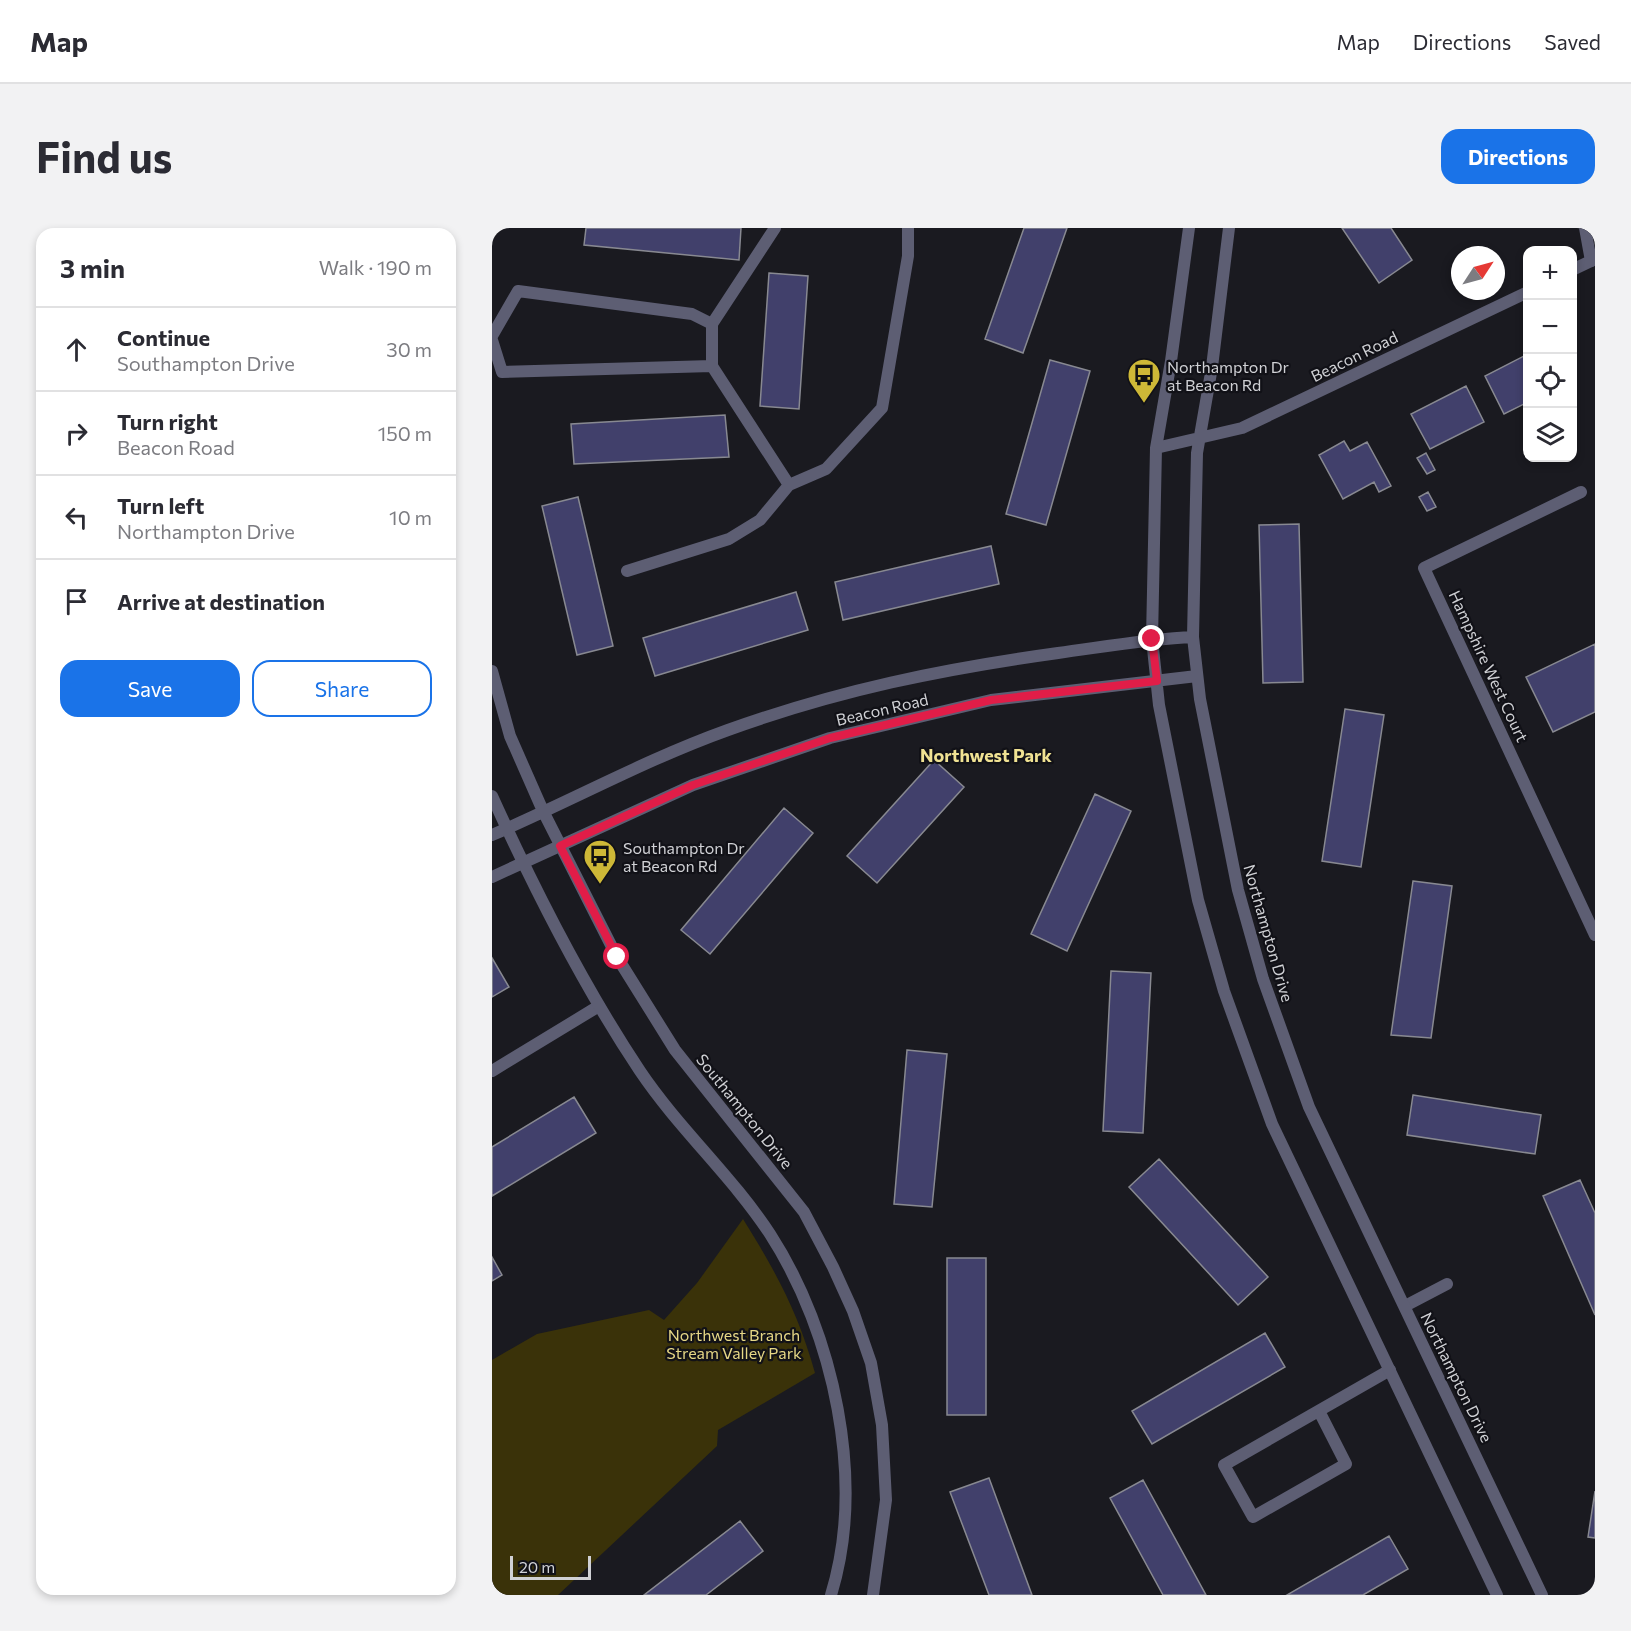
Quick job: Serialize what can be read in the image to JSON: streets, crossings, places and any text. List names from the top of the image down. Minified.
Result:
{"streets":{"street":["Beacon Road","Hampshire West Court","Northampton Drive","Southampton Drive"]},"crossings":[["Beacon Road","Northampton Drive"],["Beacon Road","Southampton Drive"]],"districts":["Northwest Park"],"parks":["Northwest Branch Stream Valley Park"],"places":{"bus stop":["Northampton Dr at Beacon Rd","Southampton Dr at Beacon Rd"]},"scale_bar":"20 m","north":"top right","page":{"header":"Map","nav":["Map","Directions","Saved"],"buttons":["Directions",["Save","Share"]],"title":"Find us","heading":["3 min","Walk · 190 m"],"map_buttons":["+","−"],"list":[["Continue","Southampton Drive","30 m"],["Turn right","Beacon Road","150 m"],["Turn left","Northampton Drive","10 m"],"Arrive at destination"],"scale":"20 m"}}
